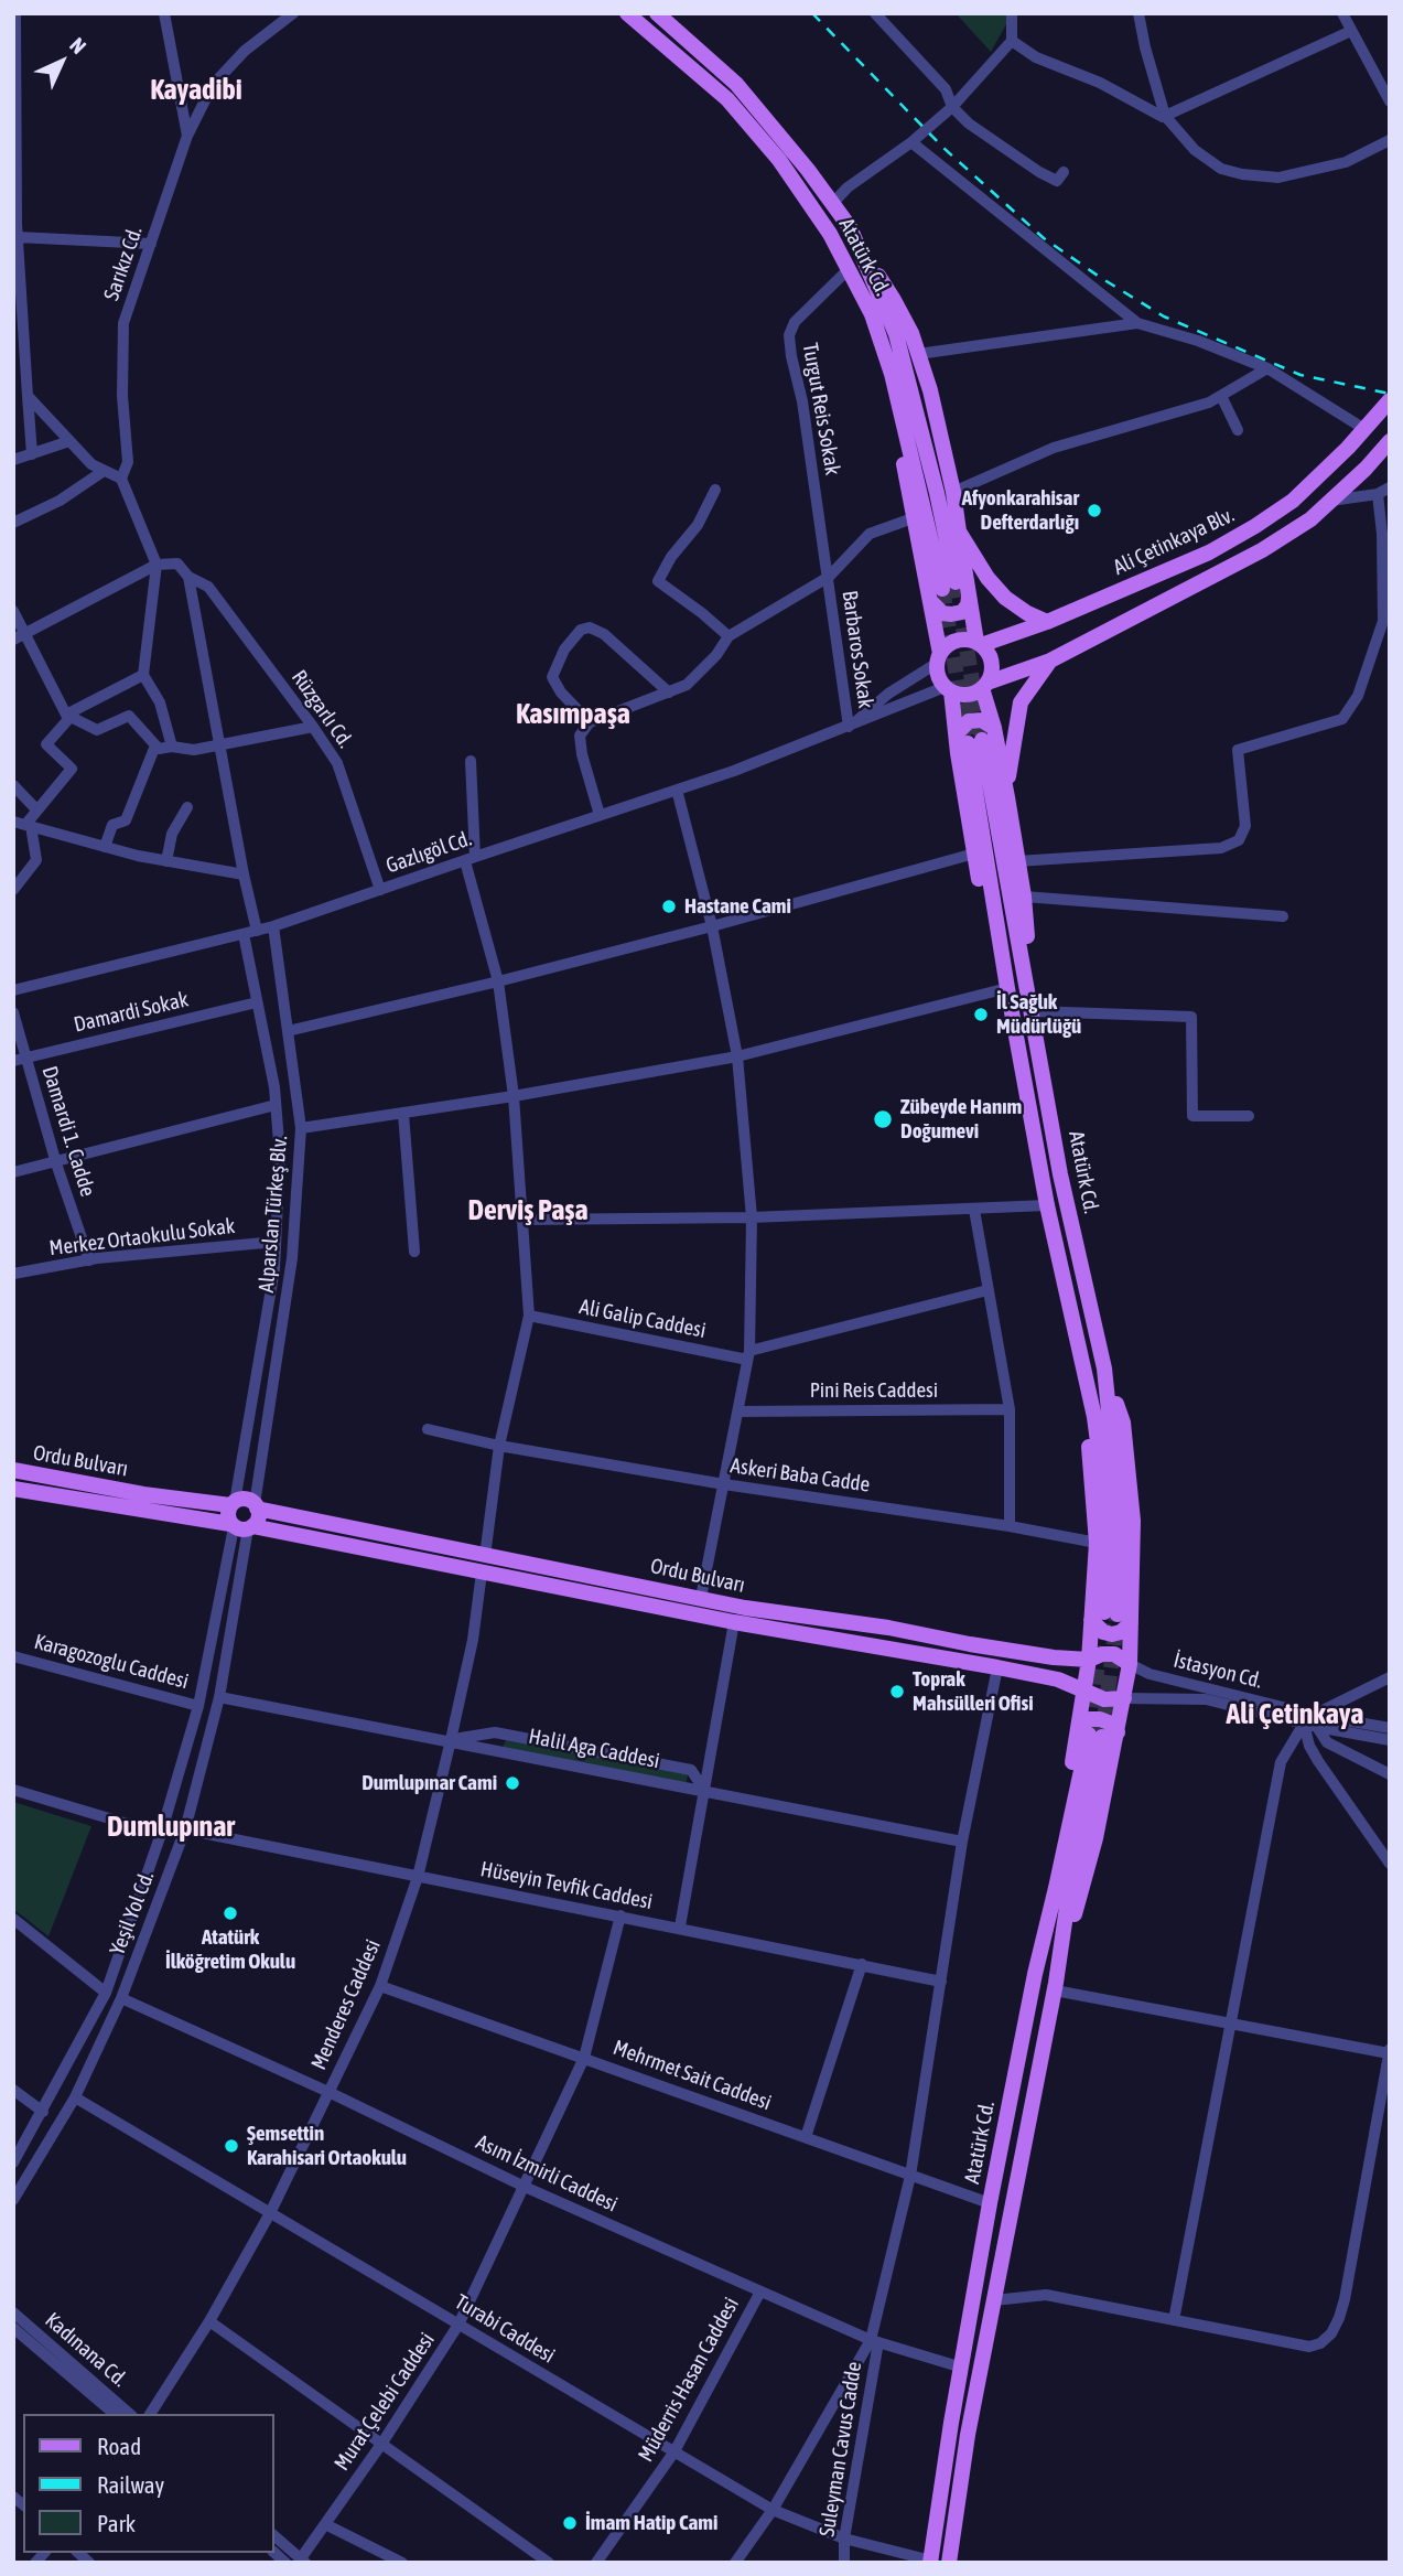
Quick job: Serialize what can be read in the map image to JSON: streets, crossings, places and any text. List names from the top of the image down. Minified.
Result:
{"streets":{"main road":["Atatürk Cd.","Ali Çetinkaya Blv.","Ordu Bulvarı"],"street":["Sarıkız Cd.","Turgut Reis Sokak","Barbaros Sokak","Rüzgarlı Cd.","Gazlıgöl Cd.","Damardi Sokak","Damardi 1. Cadde","Alparslan Türkeş Blv.","Merkez Ortaokulu Sokak","Ali Galip Caddesi","Pini Reis Caddesi","Askeri Baba Cadde","Karagozoglu Caddesi","İstasyon Cd.","Halil Aga Caddesi","Hüseyin Tevfik Caddesi","Yeşil Yol Cd.","Menderes Caddesi","Mehrmet Sait Caddesi","Asım İzmirli Caddesi","Turabi Caddesi","Kadınana Cd.","Müderris Hasan Caddesi","Murat Çelebi Caddesi","Suleyman Cavus Cadde"]},"crossings":[["Atatürk Cd.","Turgut Reis Sokak"],["Atatürk Cd.","Mehrmet Sait Caddesi"],["Atatürk Cd.","Asım İzmirli Caddesi"],["Atatürk Cd.","Turabi Caddesi"],["Sarıkız Cd.","Rüzgarlı Cd."],["Turgut Reis Sokak","Barbaros Sokak"],["Ali Çetinkaya Blv.","Gazlıgöl Cd."],["Barbaros Sokak","Gazlıgöl Cd."],["Rüzgarlı Cd.","Gazlıgöl Cd."],["Rüzgarlı Cd.","Alparslan Türkeş Blv."],["Gazlıgöl Cd.","Alparslan Türkeş Blv."],["Damardi Sokak","Damardi 1. Cadde"],["Damardi Sokak","Alparslan Türkeş Blv."],["Damardi 1. Cadde","Merkez Ortaokulu Sokak"],["Alparslan Türkeş Blv.","Merkez Ortaokulu Sokak"],["Alparslan Türkeş Blv.","Ordu Bulvarı"],["Alparslan Türkeş Blv.","Yeşil Yol Cd."],["Ordu Bulvarı","İstasyon Cd."],["Ordu Bulvarı","Yeşil Yol Cd."],["Ordu Bulvarı","Menderes Caddesi"],["Karagozoglu Caddesi","Yeşil Yol Cd."],["Halil Aga Caddesi","Yeşil Yol Cd."],["Halil Aga Caddesi","Menderes Caddesi"],["Hüseyin Tevfik Caddesi","Yeşil Yol Cd."],["Hüseyin Tevfik Caddesi","Menderes Caddesi"],["Hüseyin Tevfik Caddesi","Murat Çelebi Caddesi"],["Yeşil Yol Cd.","Asım İzmirli Caddesi"],["Yeşil Yol Cd.","Turabi Caddesi"],["Menderes Caddesi","Mehrmet Sait Caddesi"],["Menderes Caddesi","Asım İzmirli Caddesi"],["Menderes Caddesi","Turabi Caddesi"],["Mehrmet Sait Caddesi","Murat Çelebi Caddesi"],["Asım İzmirli Caddesi","Müderris Hasan Caddesi"],["Asım İzmirli Caddesi","Murat Çelebi Caddesi"],["Asım İzmirli Caddesi","Suleyman Cavus Cadde"],["Turabi Caddesi","Müderris Hasan Caddesi"],["Turabi Caddesi","Murat Çelebi Caddesi"],["Turabi Caddesi","Suleyman Cavus Cadde"]],"districts":["Kayadibi","Kasımpaşa","Derviş Paşa","Ali Çetinkaya","Dumlupınar"],"places":["Afyonkarahisar Defterdarlığı","Hastane Cami","İl Sağlık Müdürlüğü","Zübeyde Hanım Doğumevi","Toprak Mahsülleri Ofisi","Dumlupınar Cami","Atatürk İlköğretim Okulu","Şemsettin Karahisari Ortaokulu","İmam Hatip Cami"],"legend":["Road","Railway","Park"],"north":"top right"}
